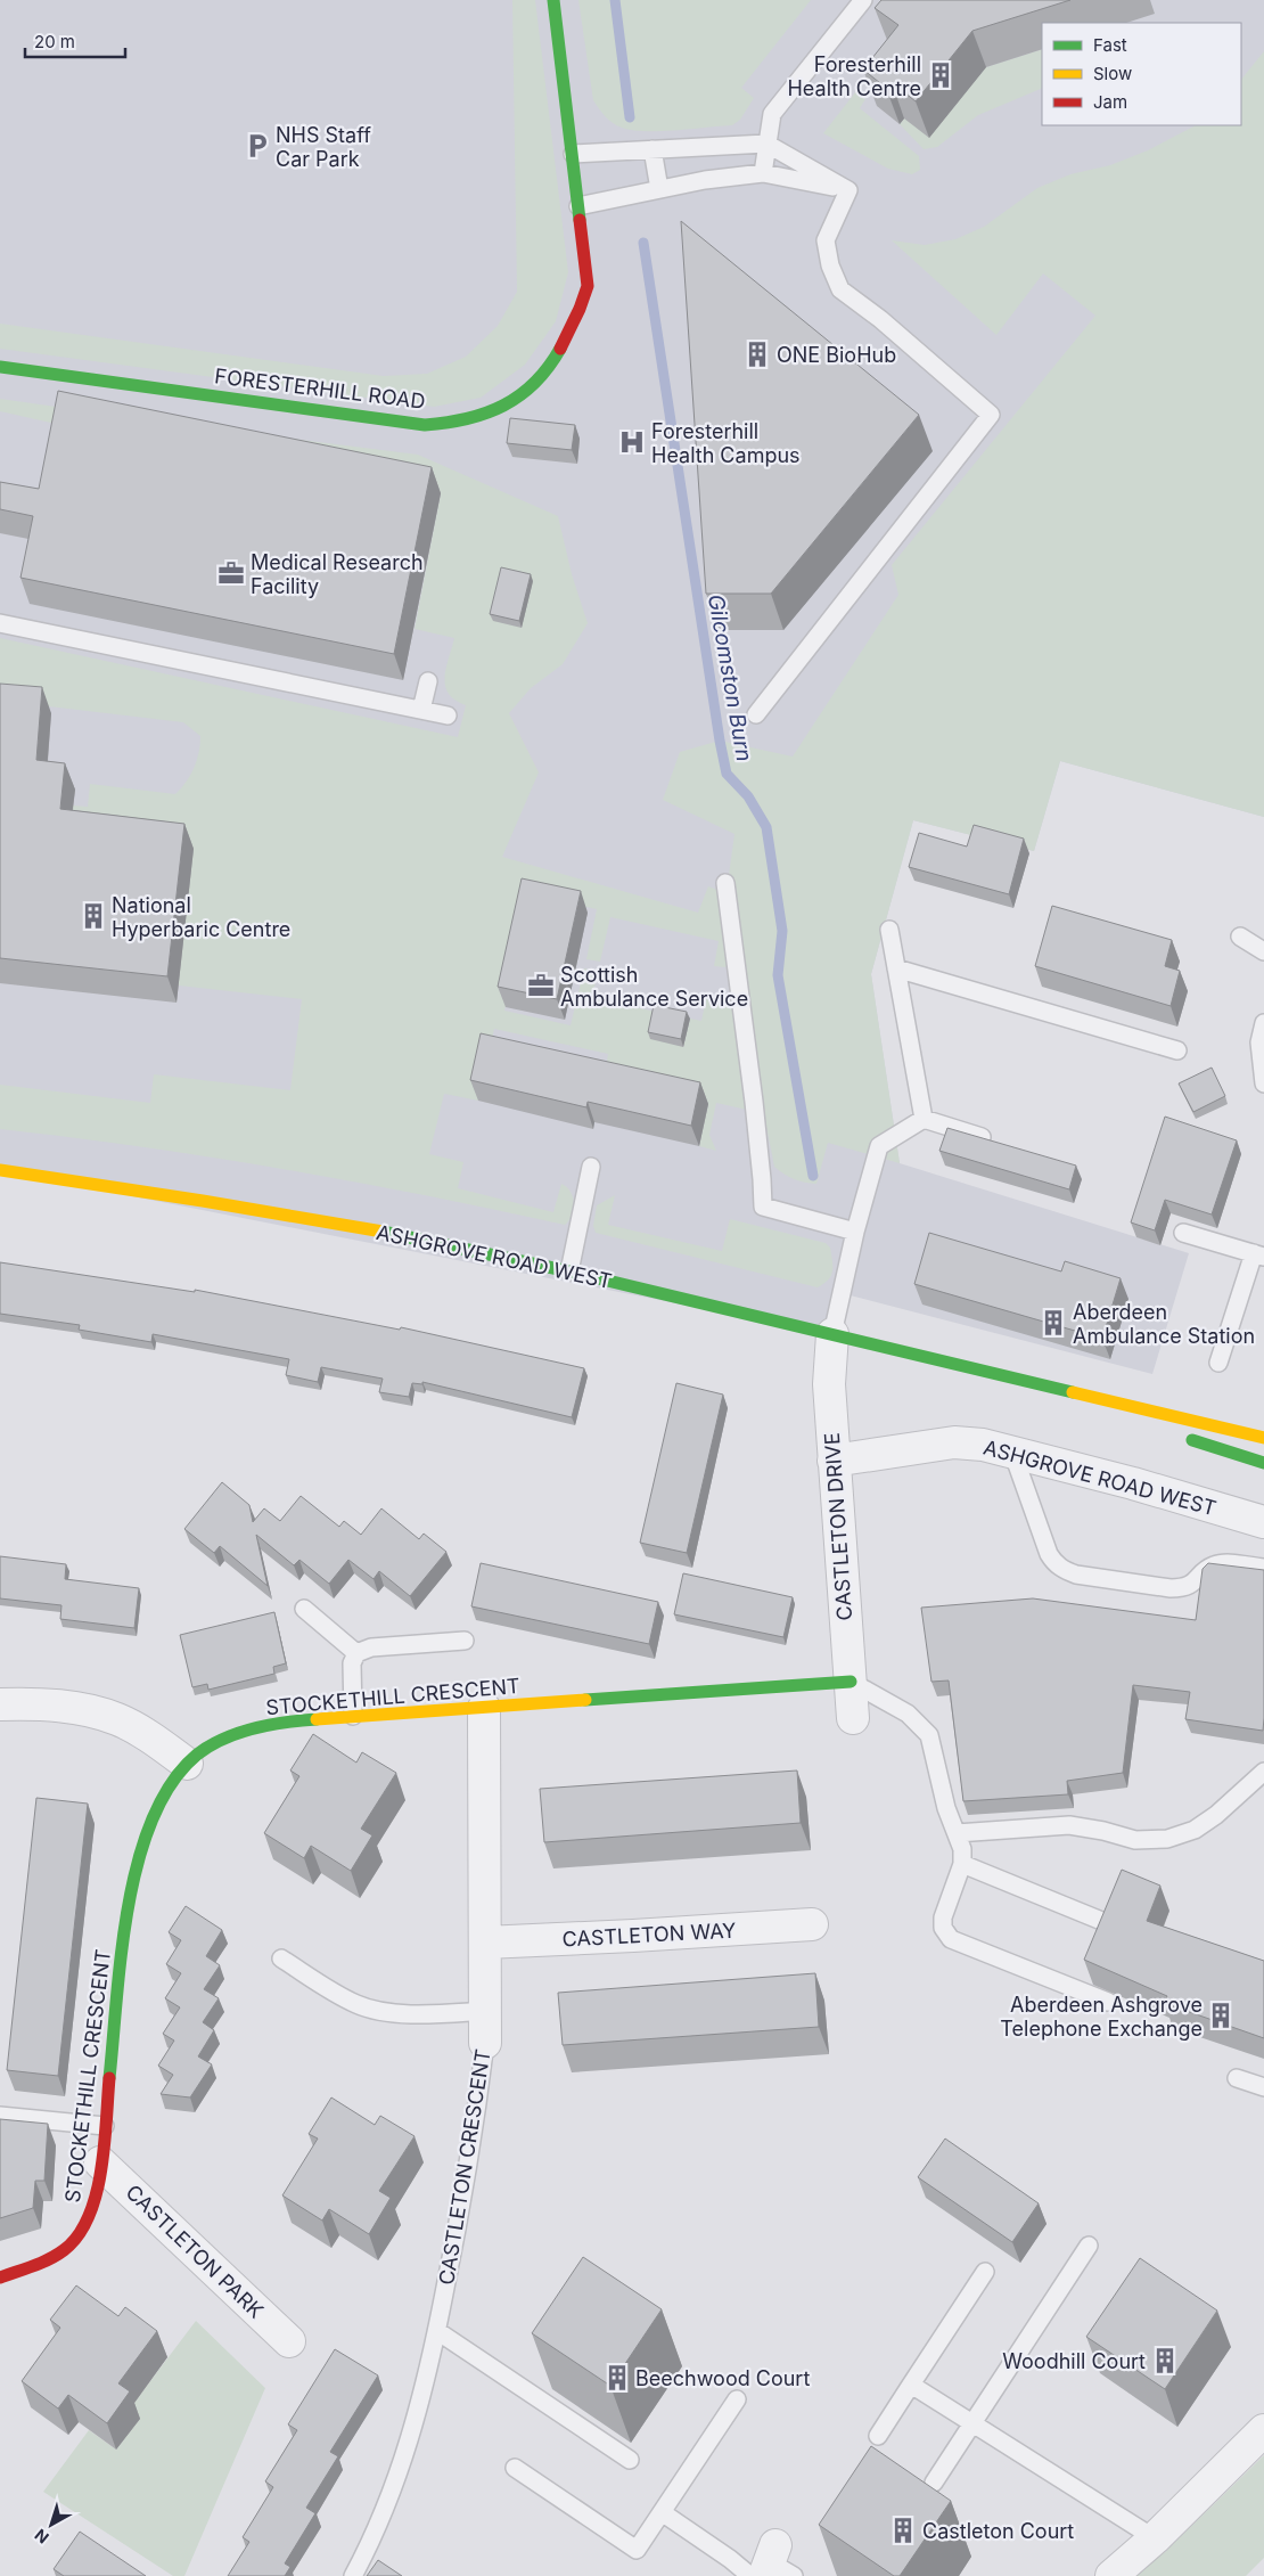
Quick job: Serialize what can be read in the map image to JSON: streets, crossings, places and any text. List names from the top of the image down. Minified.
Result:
{"streets":{"street":["FORESTERHILL ROAD","ASHGROVE ROAD WEST","CASTLETON DRIVE","STOCKETHILL CRESCENT","CASTLETON WAY","CASTLETON CRESCENT","CASTLETON PARK"]},"crossings":[["ASHGROVE ROAD WEST","CASTLETON DRIVE"],["CASTLETON DRIVE","STOCKETHILL CRESCENT"],["STOCKETHILL CRESCENT","CASTLETON CRESCENT"],["STOCKETHILL CRESCENT","CASTLETON PARK"],["CASTLETON WAY","CASTLETON CRESCENT"]],"water":["Gilcomston Burn"],"places":{"building":["Foresterhill Health Centre","ONE BioHub","National Hyperbaric Centre","Aberdeen Ambulance Station","Aberdeen Ashgrove Telephone Exchange","Woodhill Court","Beechwood Court","Castleton Court"],"parking":["NHS Staff Car Park"],"hospital":["Foresterhill Health Campus"],"office":["Medical Research Facility","Scottish Ambulance Service"]},"legend":["Fast","Slow","Jam"],"scale_bar":"20 m","north":"bottom left"}
